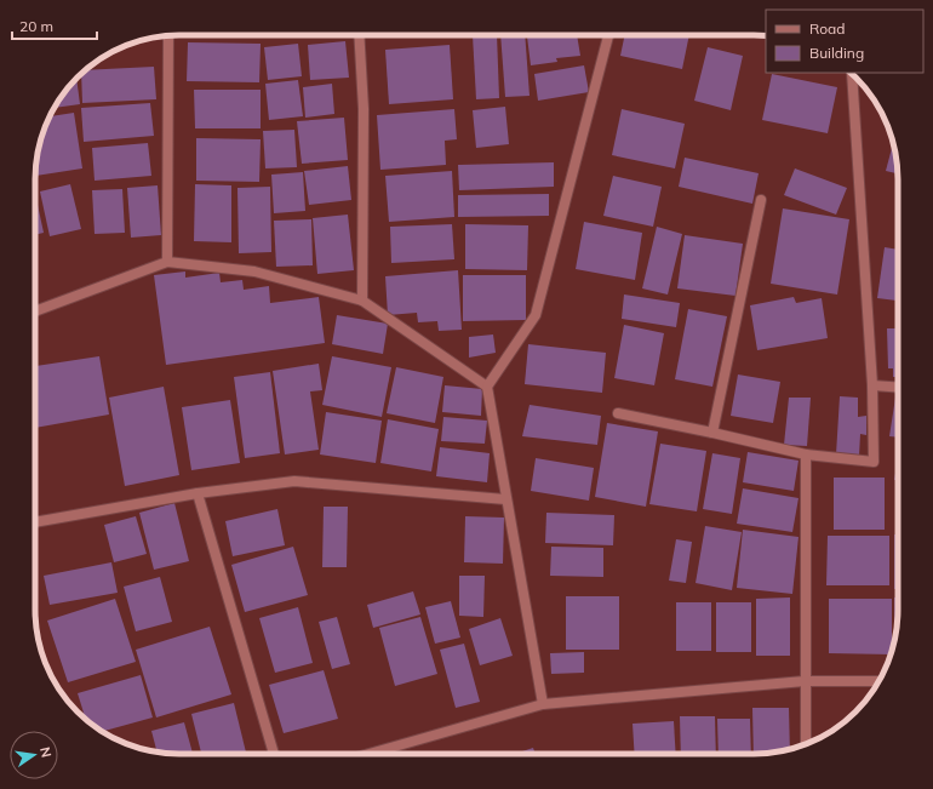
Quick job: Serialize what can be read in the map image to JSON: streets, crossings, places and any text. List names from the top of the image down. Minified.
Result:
{"legend":["Road","Building"],"scale_bar":"20 m","north":"right"}
